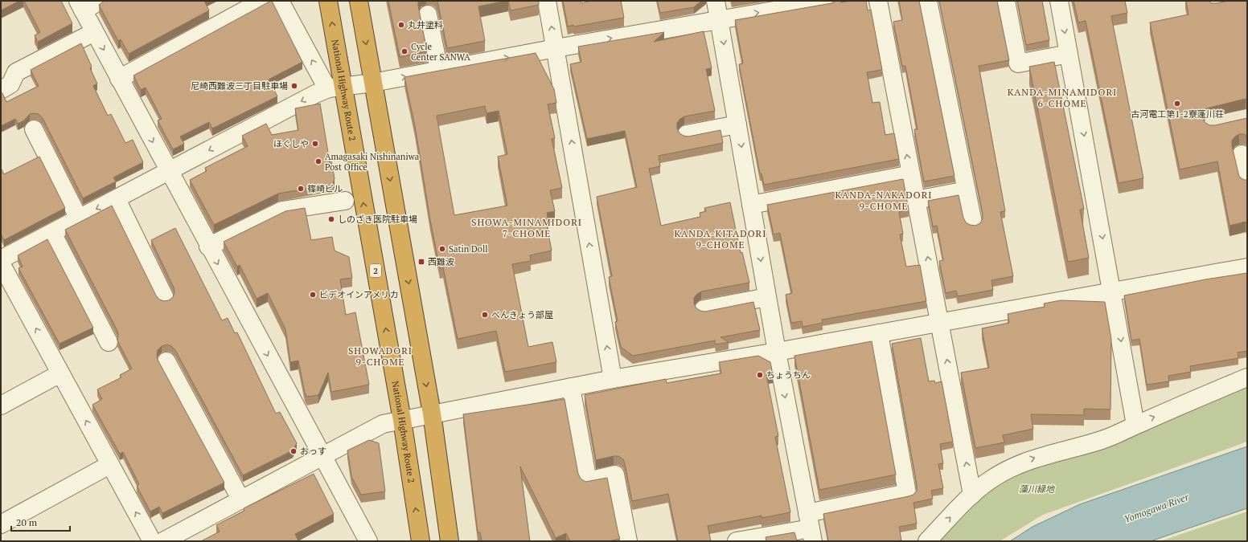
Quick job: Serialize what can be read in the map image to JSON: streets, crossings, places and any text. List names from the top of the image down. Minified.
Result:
{"streets":{"highway":["National Highway Route 2","2"]},"districts":["KANDA-MINAMIDORI 6-CHOME","KANDA-NAKADORI 9-CHOME","SHOWA-MINAMIDORI 7-CHOME","KANDA-KITADORI 9-CHOME","SHOWADORI 9-CHOME"],"water":["Yomogawa River"],"parks":["藻川緑地"],"places":{"other":["丸井塗料","Cycle Center SANWA","尼崎西難波三丁目駐車場","古河電工第1-2寮蓬川荘","ほぐしや","Amagasaki Nishinaniwa Post Office","篠崎ビル","しのざき医院駐車場","Satin Doll","ビデオインアメリカ","べんきょう部屋","ちょうちん","おっす"],"transit":["西難波"]},"scale_bar":"20 m"}
